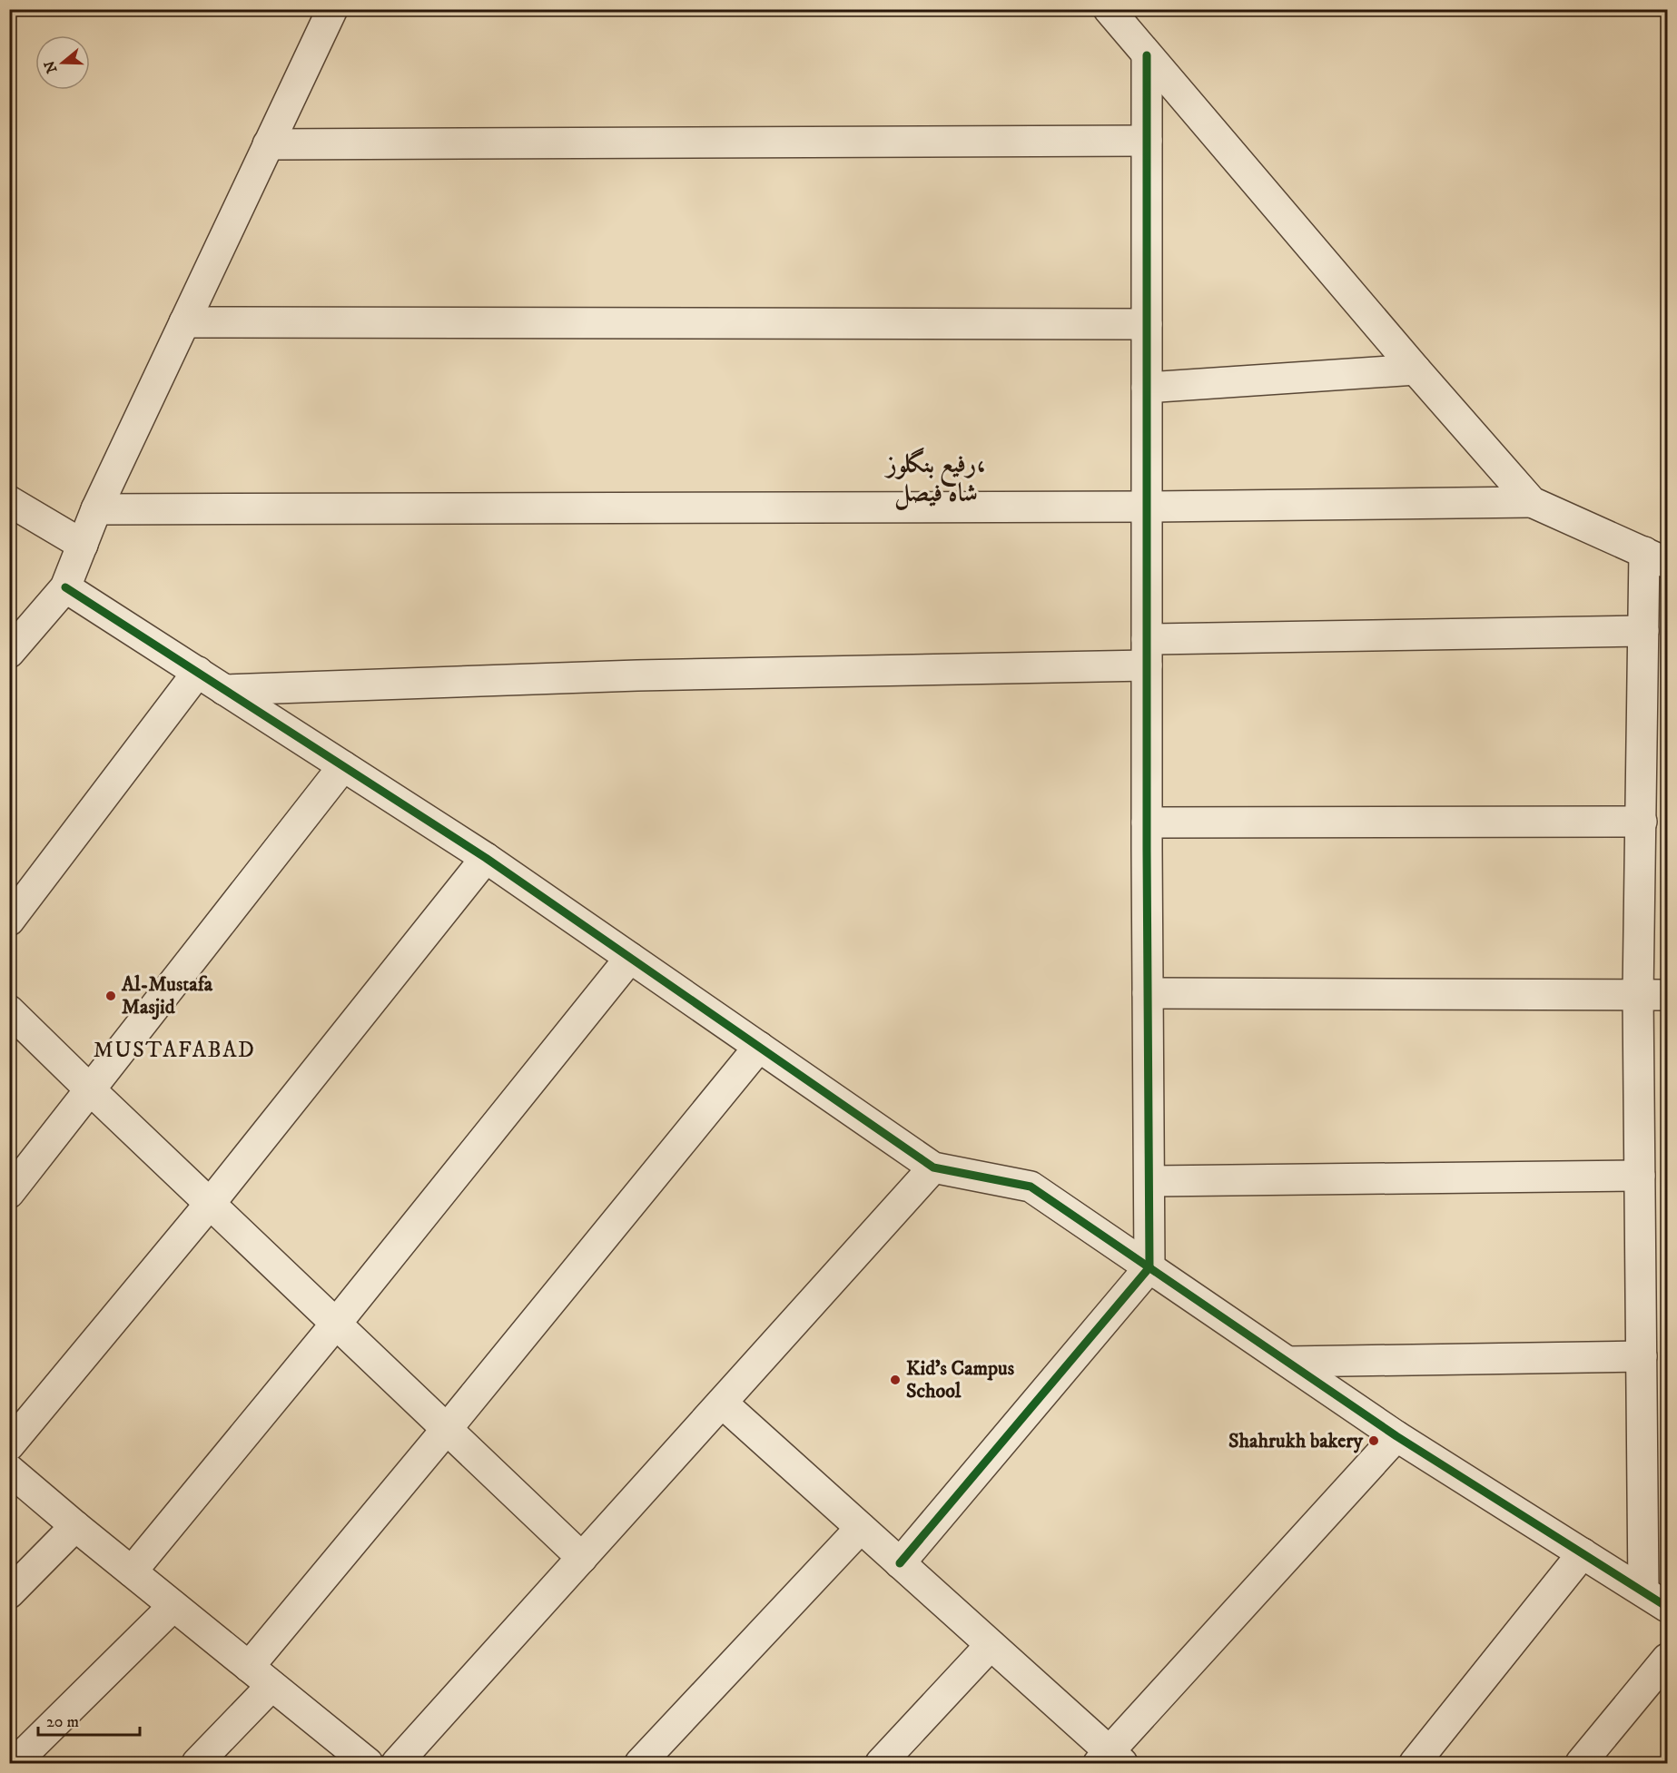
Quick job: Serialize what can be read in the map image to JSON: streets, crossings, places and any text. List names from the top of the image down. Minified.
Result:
{"districts":["رفیع بنگلوز، شاہ فیصل","MUSTAFABAD"],"places":["Al-Mustafa Masjid","Kid's Campus School","Shahrukh bakery"],"scale_bar":"20 m","north":"left"}
